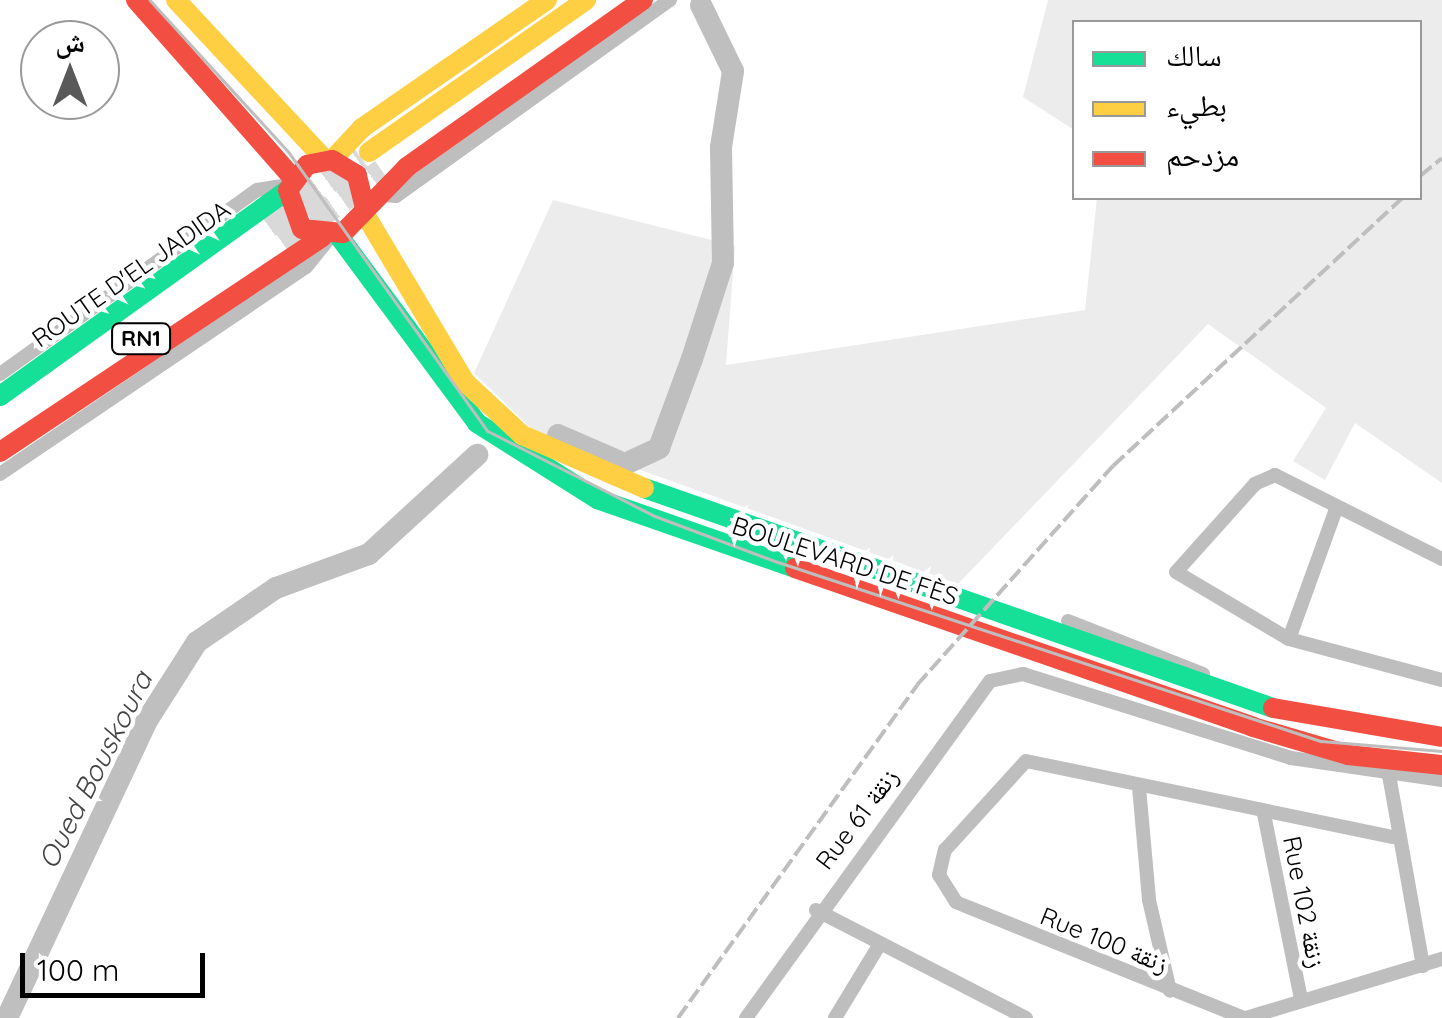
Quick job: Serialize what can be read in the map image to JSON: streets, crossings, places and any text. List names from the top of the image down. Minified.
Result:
{"streets":{"main road":["ROUTE D'EL JADIDA","RN1","BOULEVARD DE FÈS"],"street":["Rue 61 زنقة","Rue 102 زنقة","Rue 100 زنقة"]},"crossings":[["ROUTE D'EL JADIDA","BOULEVARD DE FÈS"]],"water":["Oued Bouskoura"],"legend":["سالك","بطيء","مزدحم"],"scale_bar":"100 m","north":"top"}
